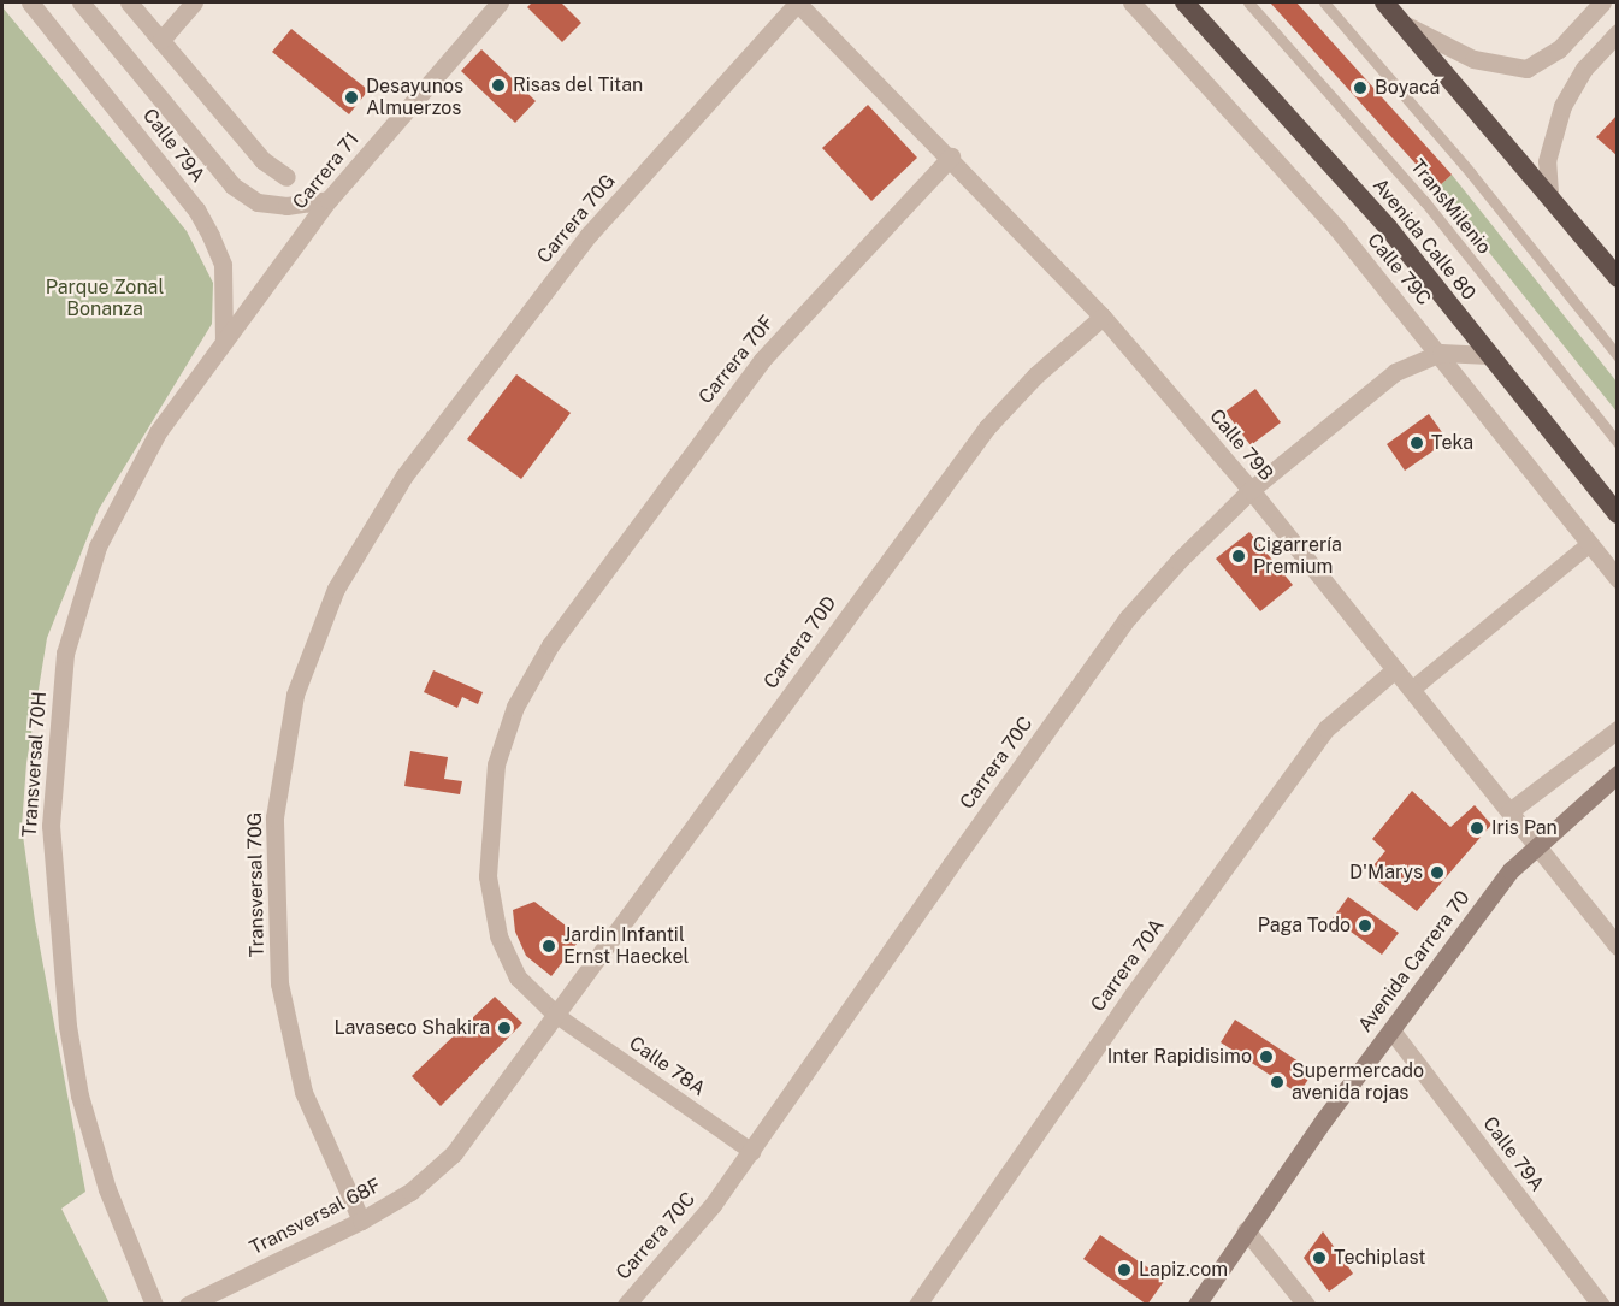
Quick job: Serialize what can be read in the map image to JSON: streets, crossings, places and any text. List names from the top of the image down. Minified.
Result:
{"streets":{"highway":["Avenida Calle 80"],"main road":["Avenida Carrera 70"],"street":["Calle 79A","Carrera 71","Carrera 70G","Calle 79C","Carrera 70F","Calle 79B","Carrera 70D","Carrera 70C","Transversal 70H","Transversal 70G","Carrera 70A","Calle 78A","Transversal 68F"],"lane":["TransMilenio"]},"crossings":[["Calle 79A","Carrera 71"],["Calle 79A","Transversal 70H"],["Calle 79A","Avenida Carrera 70"],["Carrera 71","Transversal 70H"],["Carrera 70G","Calle 79B"],["Carrera 70G","Transversal 70G"],["Avenida Calle 80","Carrera 70C"],["Calle 79C","Carrera 70C"],["Carrera 70F","Calle 79B"],["Carrera 70F","Carrera 70D"],["Carrera 70F","Calle 78A"],["Carrera 70F","Transversal 68F"],["Calle 79B","Carrera 70D"],["Calle 79B","Carrera 70C"],["Calle 79B","Avenida Carrera 70"],["Calle 79B","Carrera 70A"],["Carrera 70D","Calle 78A"],["Carrera 70D","Transversal 68F"],["Carrera 70C","Calle 78A"],["Transversal 70G","Transversal 68F"],["Calle 78A","Transversal 68F"]],"parks":["Parque Zonal Bonanza"],"places":["Risas del Titan","Boyacá","Desayunos Almuerzos","Teka","Cigarrería Premium","Iris Pan","D'Marys","Paga Todo","Jardin Infantil Ernst Haeckel","Lavaseco Shakira","Inter Rapidisimo","Supermercado avenida rojas","Techiplast","Lapiz.com"]}
